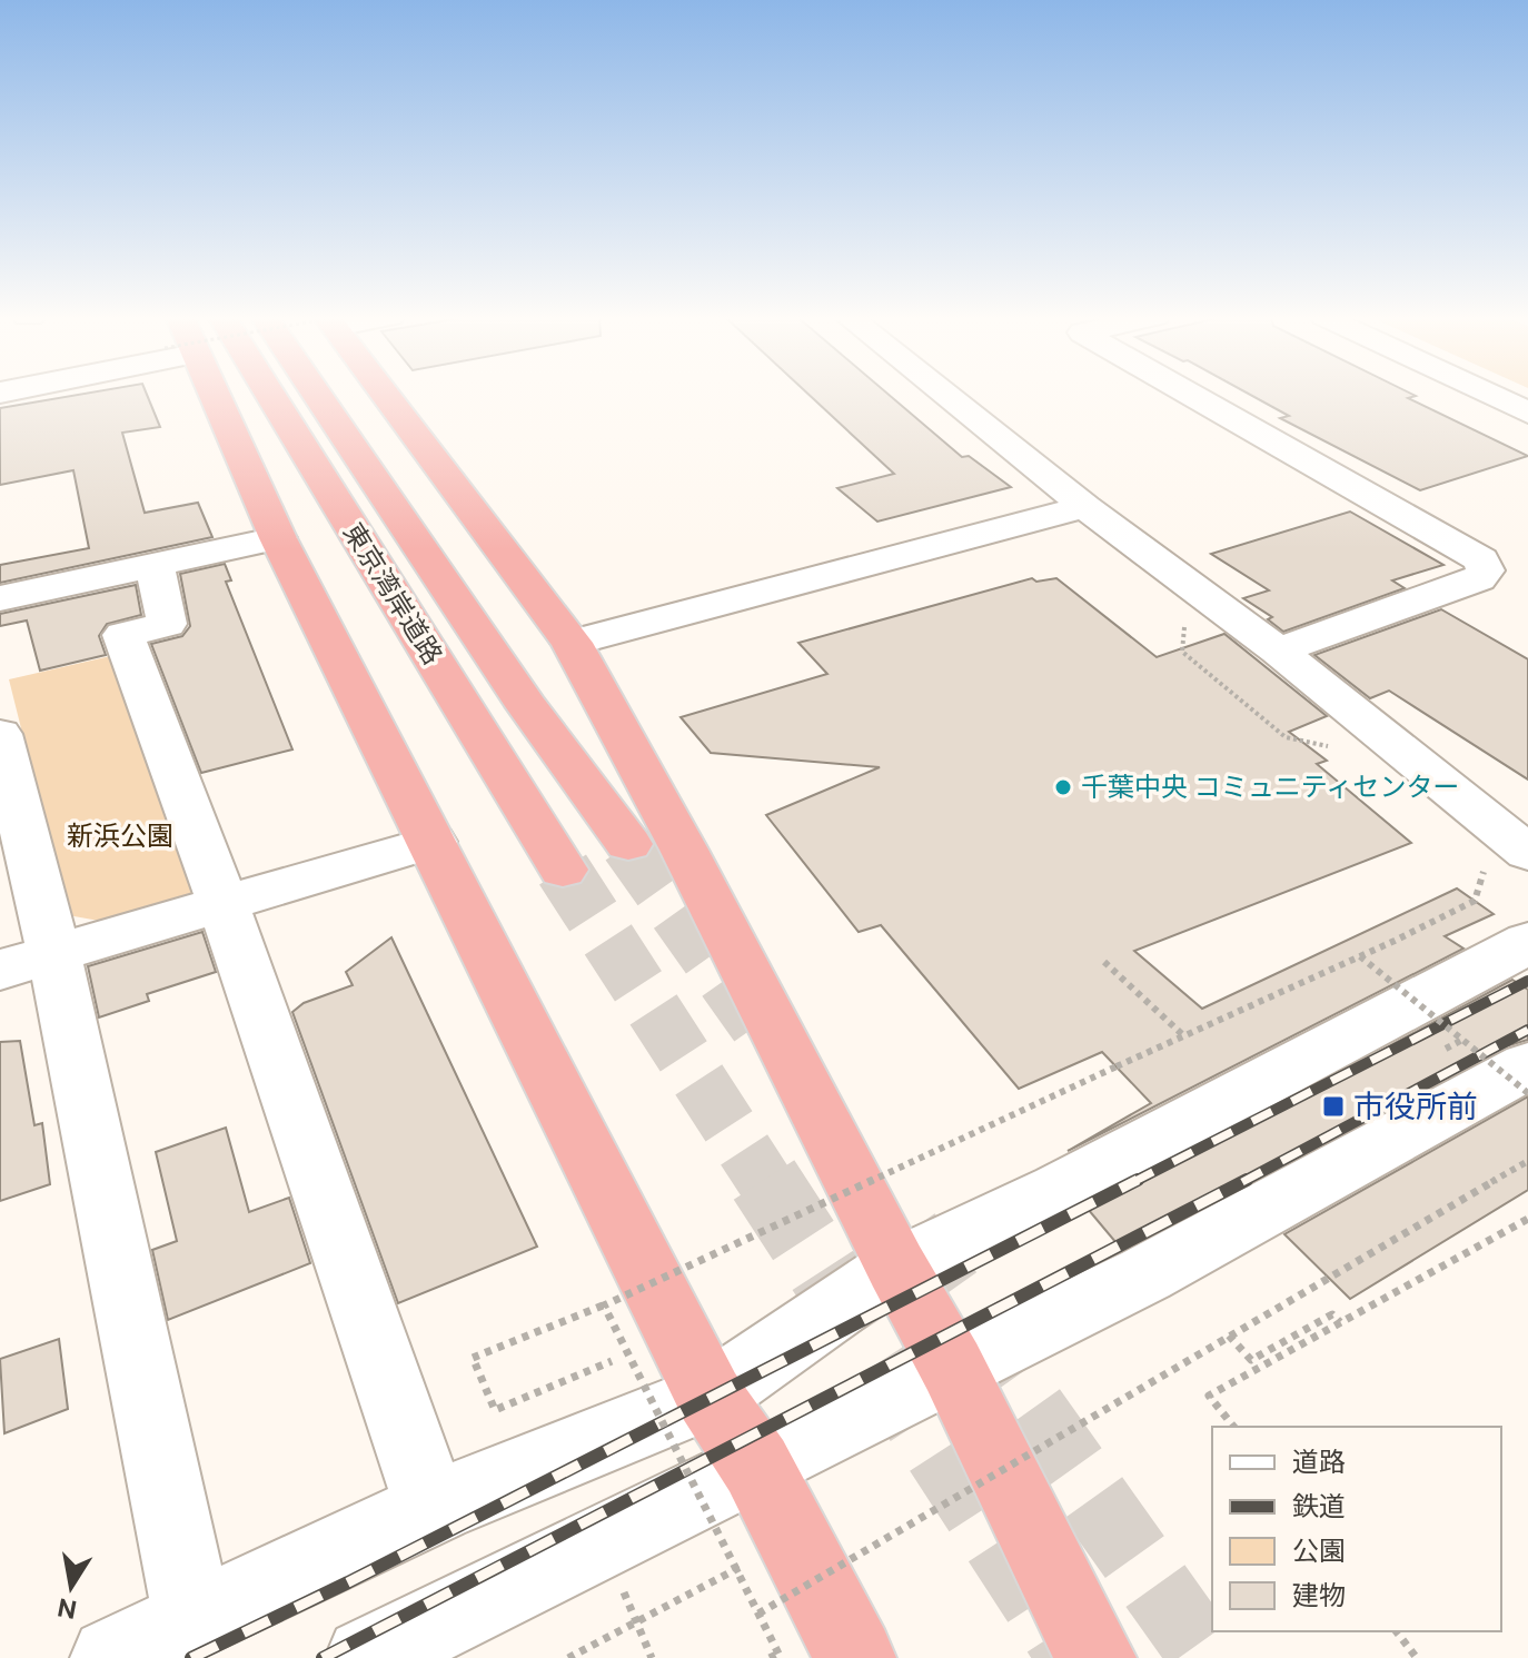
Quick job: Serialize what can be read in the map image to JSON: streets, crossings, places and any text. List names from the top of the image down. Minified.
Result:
{"streets":{"highway":["東京湾岸道路"]},"parks":["新浜公園"],"places":{"other":["千葉中央 コミュニティセンター"],"transit":["市役所前"]},"legend":["道路","鉄道","公園","建物"],"north":"bottom"}
